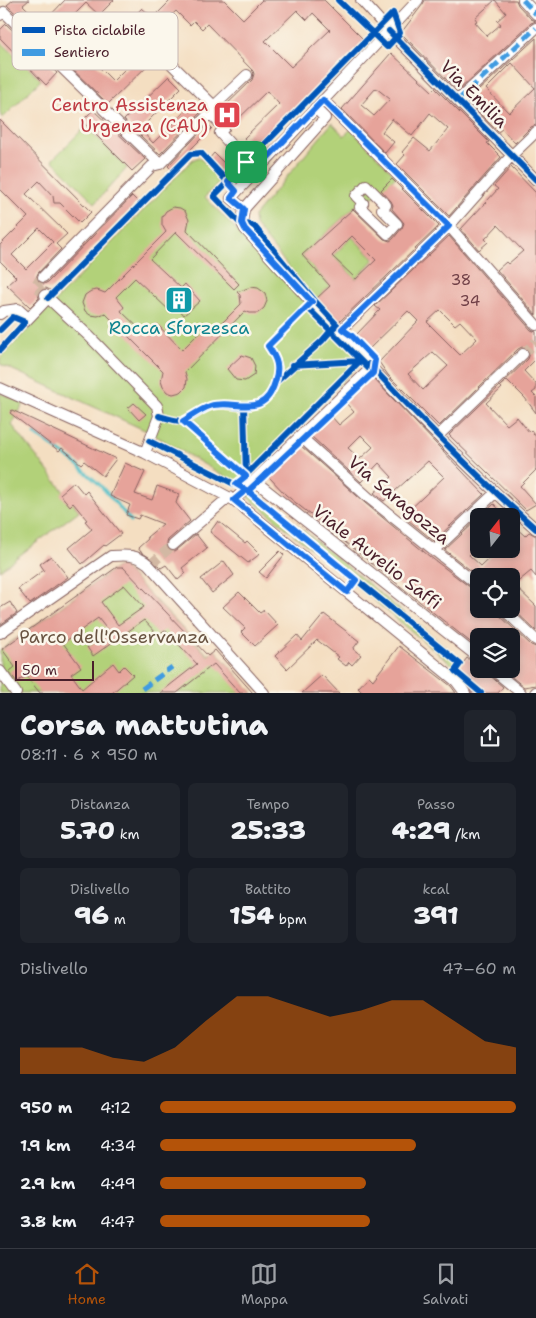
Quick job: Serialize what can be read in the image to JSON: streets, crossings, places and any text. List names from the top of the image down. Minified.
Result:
{"streets":{"street":["Via Emilia","Via Saragozza","Viale Aurelio Saffi"]},"parks":["Parco dell'Osservanza"],"places":{"hospital":["Centro Assistenza Urgenza (CAU)"],"building":["Rocca Sforzesca"]},"house_numbers":["38","34"],"legend":["Pista ciclabile","Sentiero"],"scale_bar":"50 m","north":"top","page":{"scale":"50 m","heading":["Corsa mattutina","08:11 · 6 × 950 m"],"stats":[["Distanza","5.70 km"],["Tempo","25:33"],["Passo","4:29 /km"],["Dislivello","96 m"],["Battito","154 bpm"],["kcal","391"]],"chart":["Dislivello","47–60 m"],"list":[{"name":"950 m","note":"4:12"},{"name":"1.9 km","note":"4:34"},{"name":"2.9 km","note":"4:49"},{"name":"3.8 km","note":"4:47"}],"tabs":["Home","Mappa","Salvati"]}}
